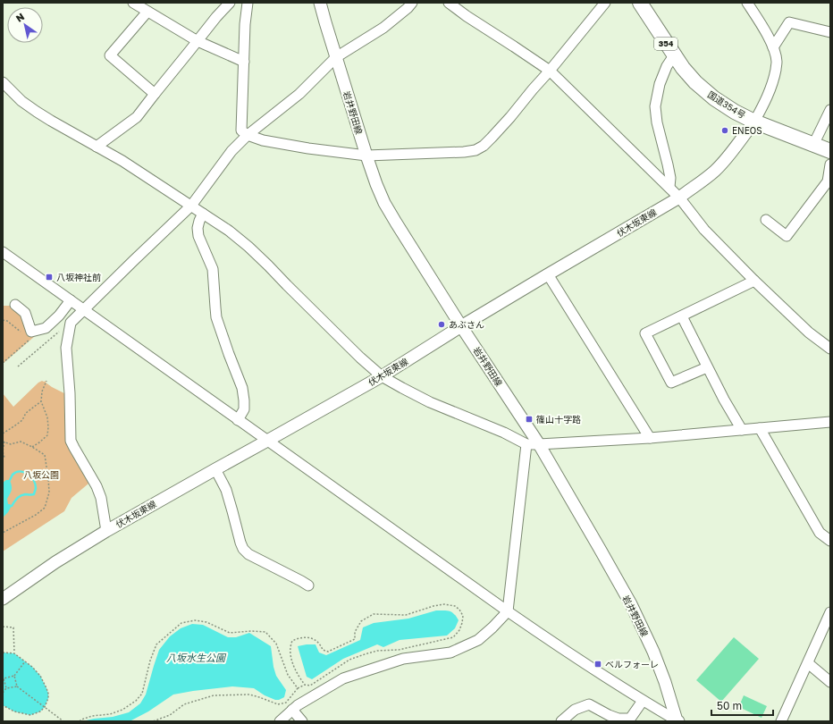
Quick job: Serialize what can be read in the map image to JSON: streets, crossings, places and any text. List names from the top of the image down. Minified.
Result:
{"streets":{"highway":["354","国道354号"],"main road":["岩井野田線","伏木坂東線"]},"crossings":[["国道354号","伏木坂東線"],["岩井野田線","伏木坂東線"]],"water":["八坂水生公園"],"parks":["八坂公園"],"places":{"other":["ENEOS","あぶさん"],"transit":["八坂神社前","篠山十字路","ベルフォーレ"]},"scale_bar":"50 m","north":"top left"}
